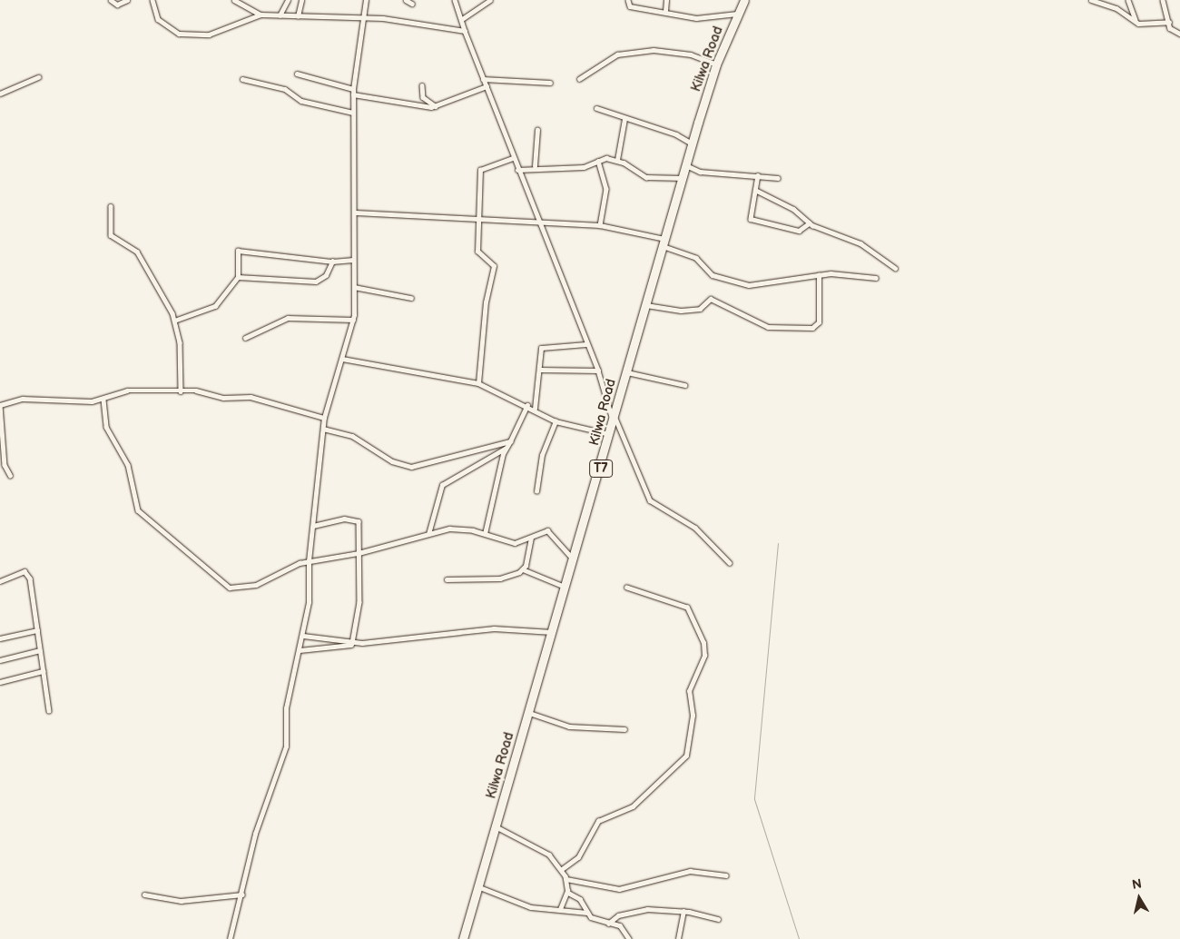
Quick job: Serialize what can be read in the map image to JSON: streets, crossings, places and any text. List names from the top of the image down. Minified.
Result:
{"streets":{"highway":["Kilwa Road","T7"]},"north":"top"}
